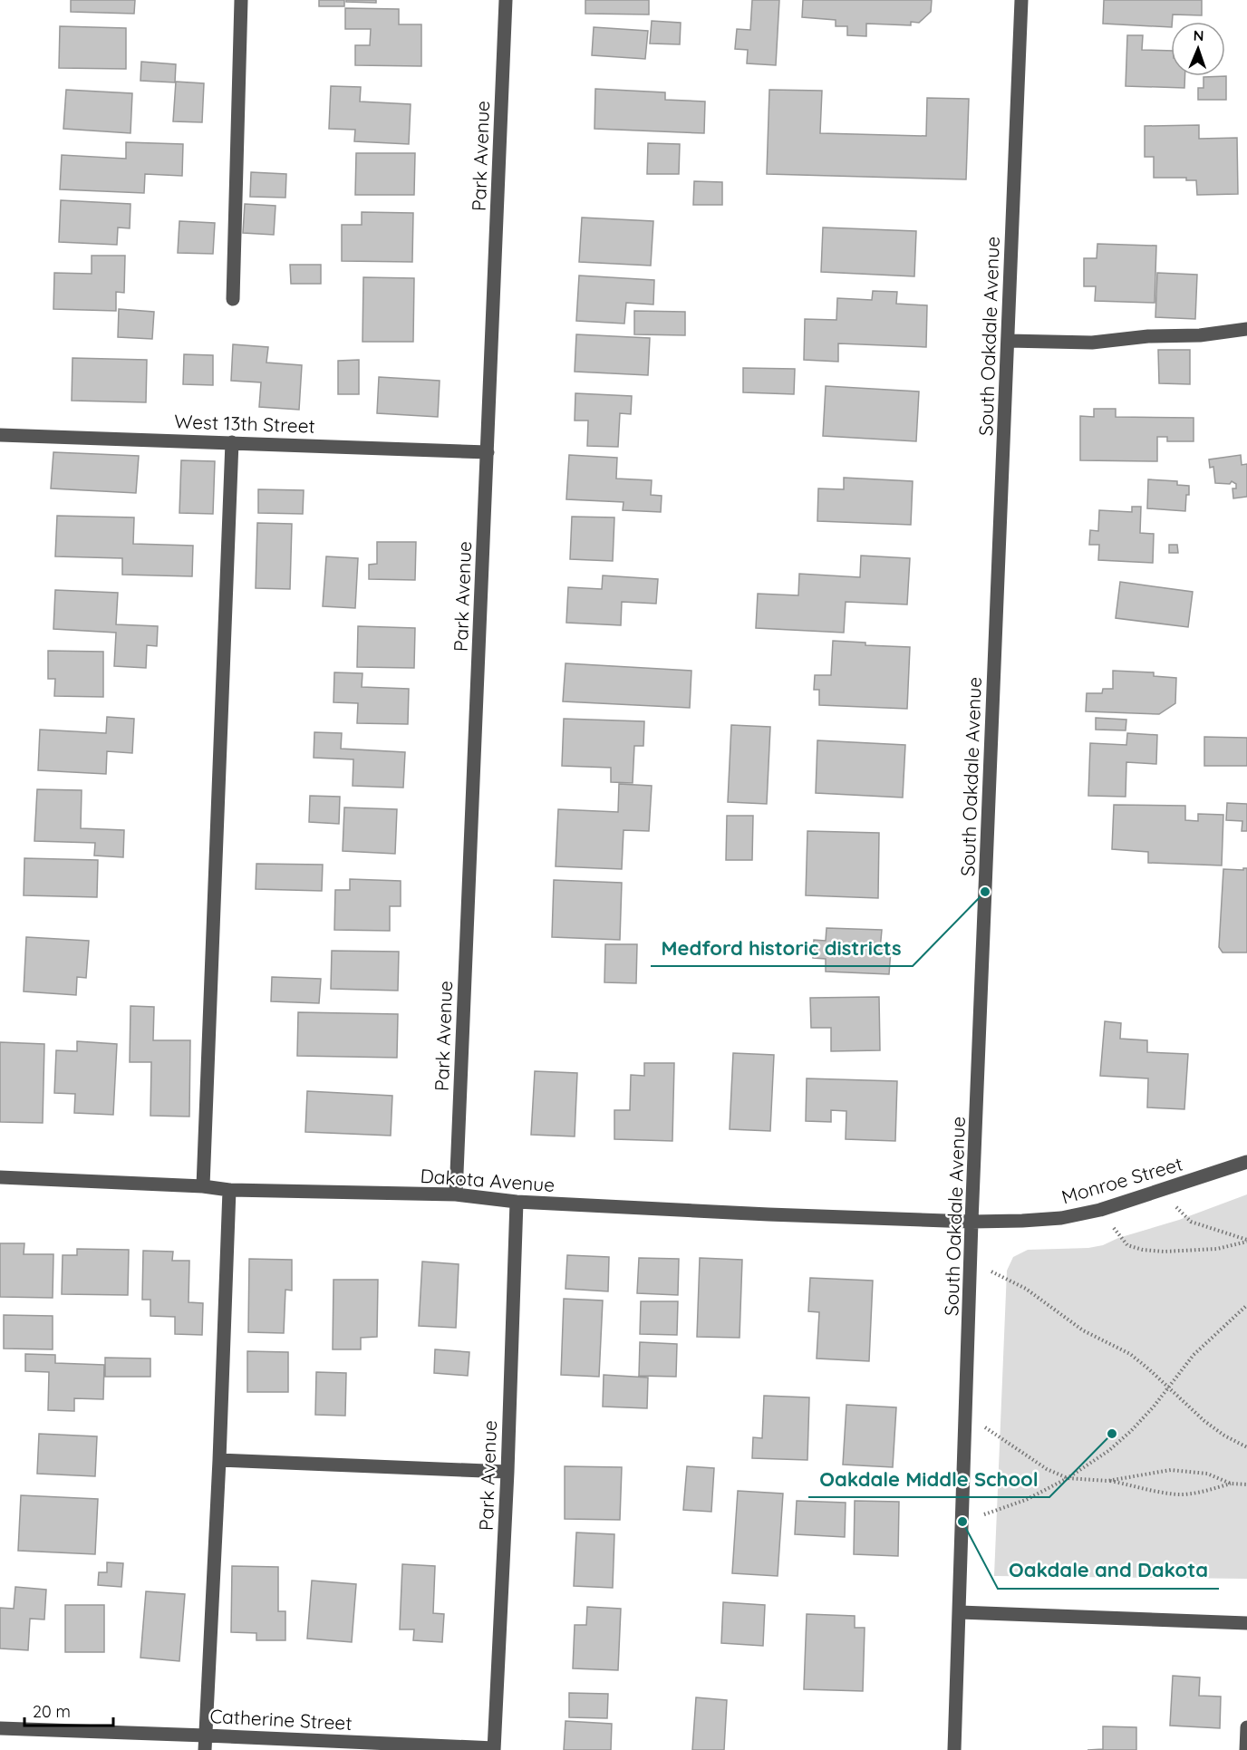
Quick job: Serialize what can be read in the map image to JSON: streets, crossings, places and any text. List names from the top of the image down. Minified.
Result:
{"streets":{"street":["Park Avenue","South Oakdale Avenue","West 13th Street","Dakota Avenue","Monroe Street","Catherine Street"]},"crossings":[["Park Avenue","West 13th Street"],["Park Avenue","Dakota Avenue"],["Park Avenue","Catherine Street"],["South Oakdale Avenue","Dakota Avenue"],["South Oakdale Avenue","Monroe Street"],["Dakota Avenue","Monroe Street"]],"places":["Medford historic districts","Oakdale Middle School","Oakdale and Dakota"],"scale_bar":"20 m","north":"top"}
